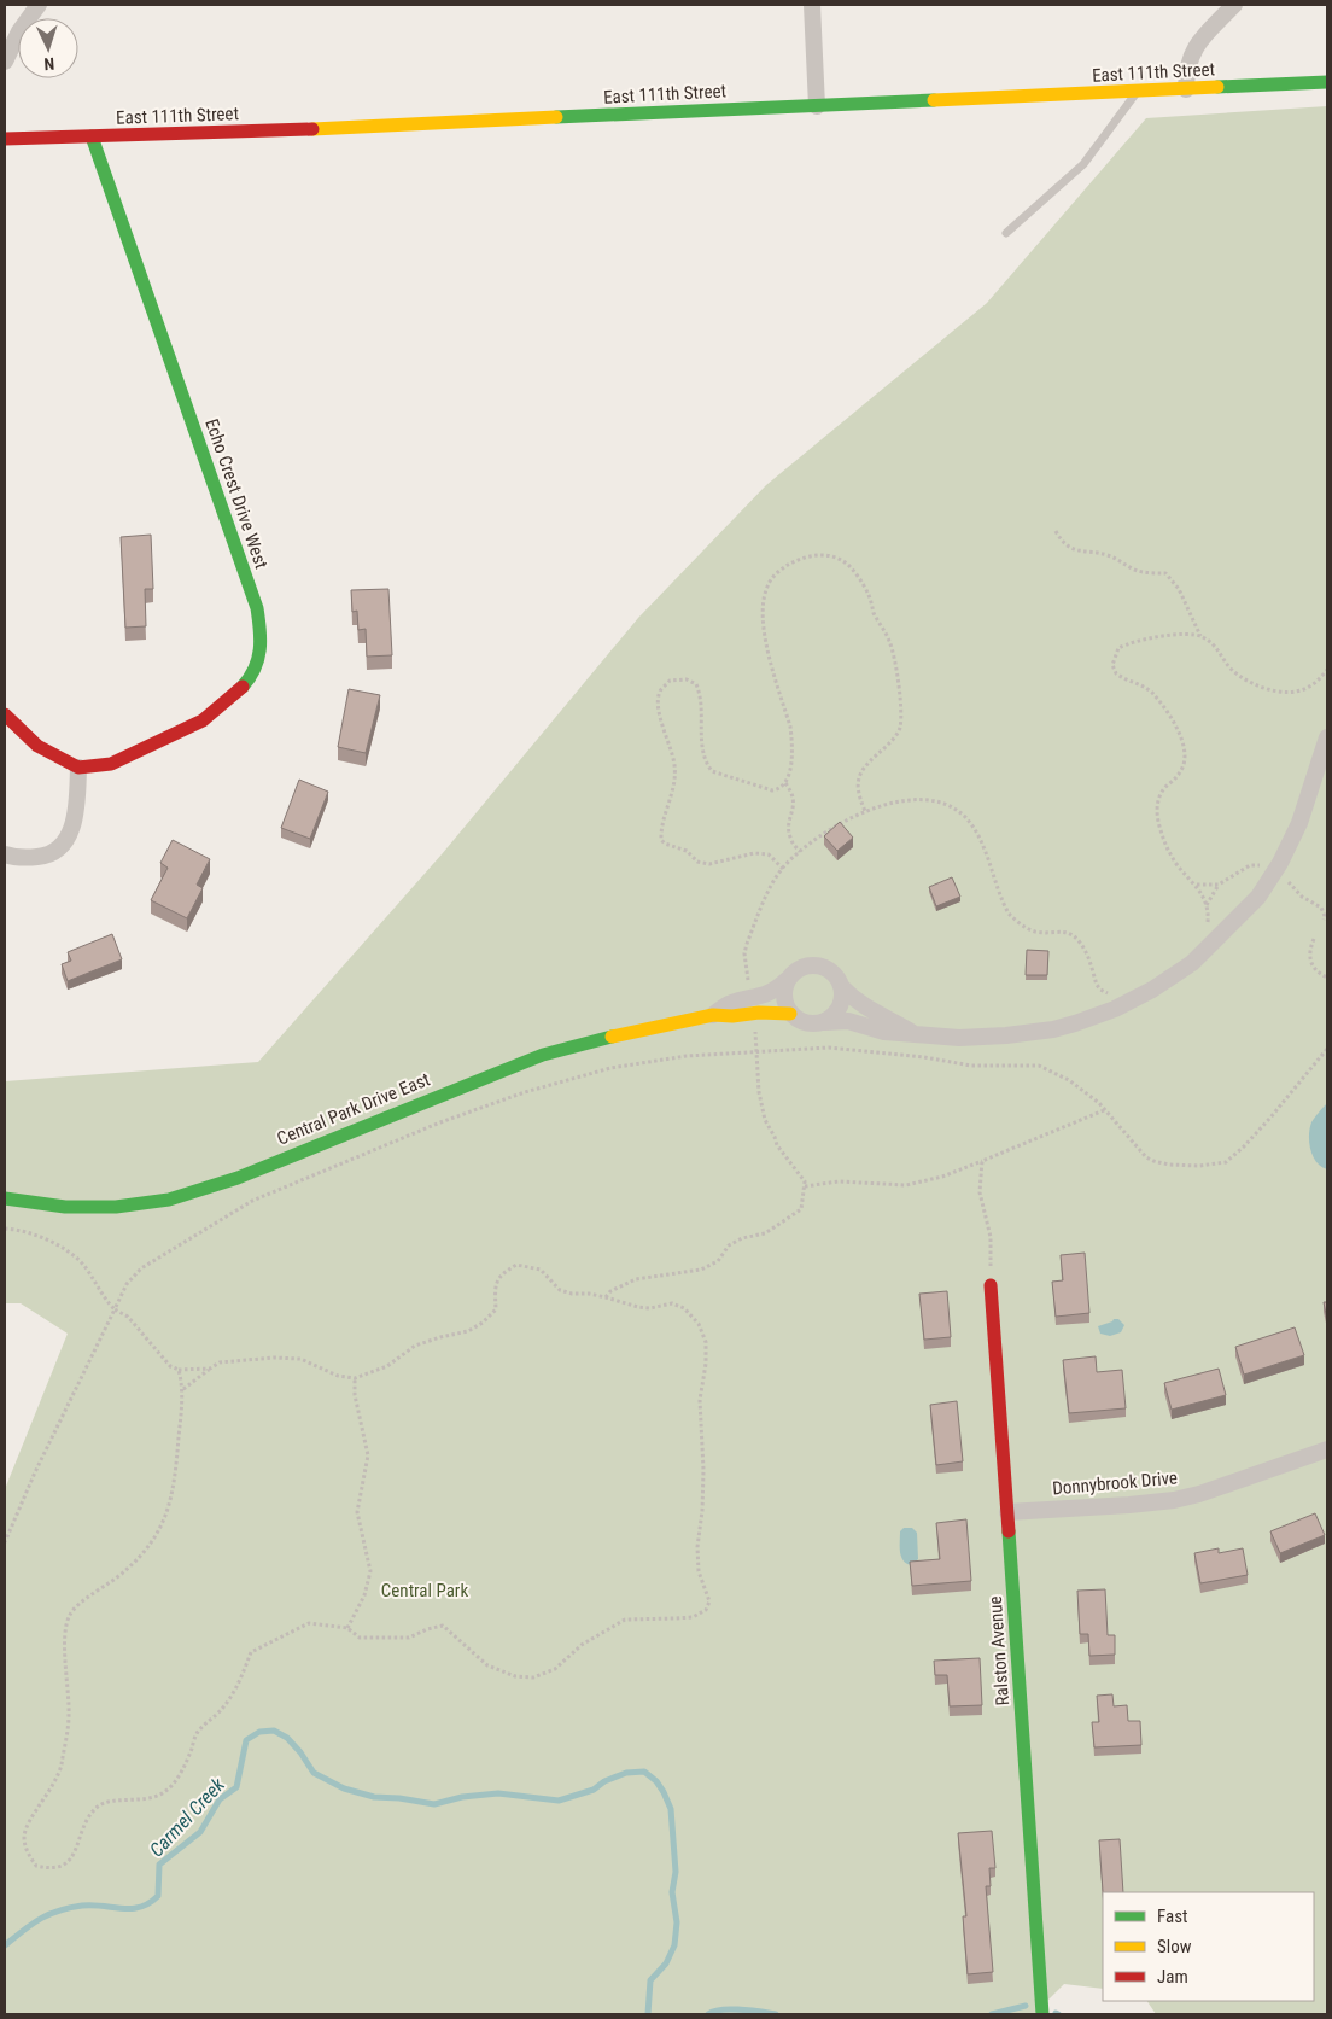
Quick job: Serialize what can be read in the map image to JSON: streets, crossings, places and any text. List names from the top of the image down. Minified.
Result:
{"streets":{"street":["East 111th Street","Echo Crest Drive West","Central Park Drive East","Donnybrook Drive","Ralston Avenue"]},"crossings":[["East 111th Street","Echo Crest Drive West"],["Donnybrook Drive","Ralston Avenue"]],"water":["Carmel Creek"],"parks":["Central Park"],"legend":["Fast","Slow","Jam"],"north":"bottom"}
